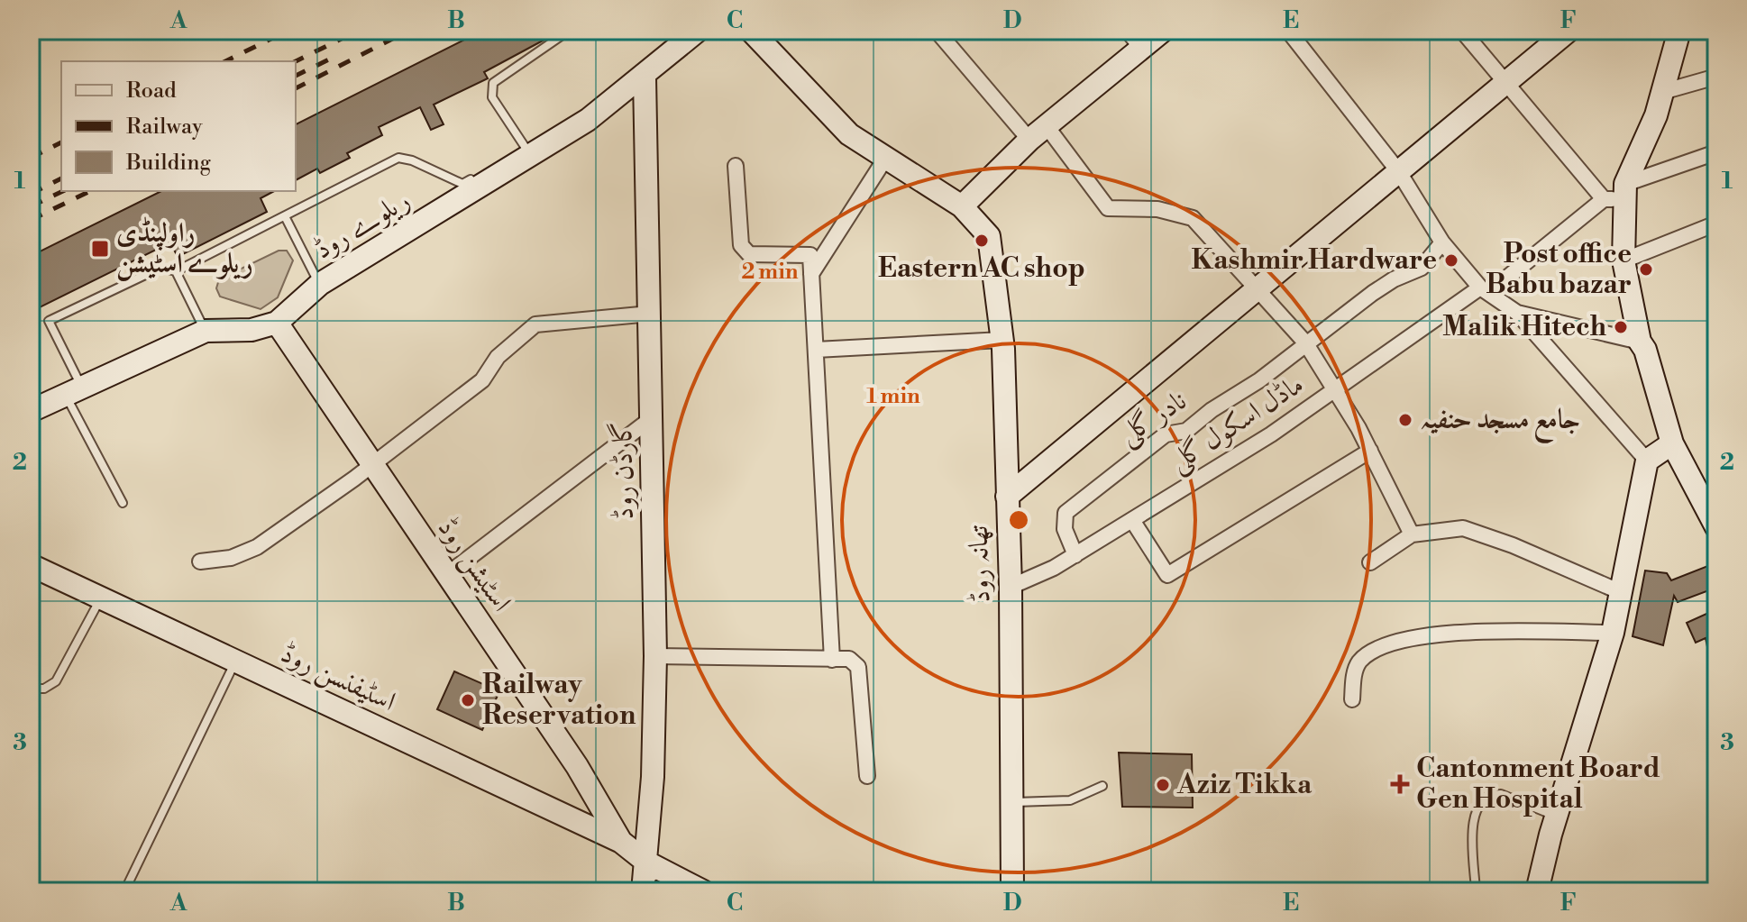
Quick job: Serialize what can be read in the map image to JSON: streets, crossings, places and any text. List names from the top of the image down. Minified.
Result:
{"streets":{"street":["ریلوے روڈ","نادر گلی","ماڈل اسکول گلی","گارڈن روڈ","تھانہ روڈ","اسٹیشن روڈ","اسٹیفنسن روڈ"]},"crossings":[["ریلوے روڈ","گارڈن روڈ"],["ریلوے روڈ","اسٹیشن روڈ"],["نادر گلی","ماڈل اسکول گلی"],["ماڈل اسکول گلی","تھانہ روڈ"],["اسٹیشن روڈ","اسٹیفنسن روڈ"]],"places":{"other":["Eastern AC shop","Kashmir Hardware","Post office Babu bazar","Malik Hitech","جامع مسجد حنفیہ","Railway Reservation","Aziz Tikka"],"transit":["راولپنڈی ریلوے اسٹیشن"],"health":["Cantonment Board Gen Hospital"]},"legend":["Road","Railway","Building"],"grid":{"columns":["A","B","C","D","E","F"],"rows":["1","2","3"]},"rings":["2 min","1 min"]}
